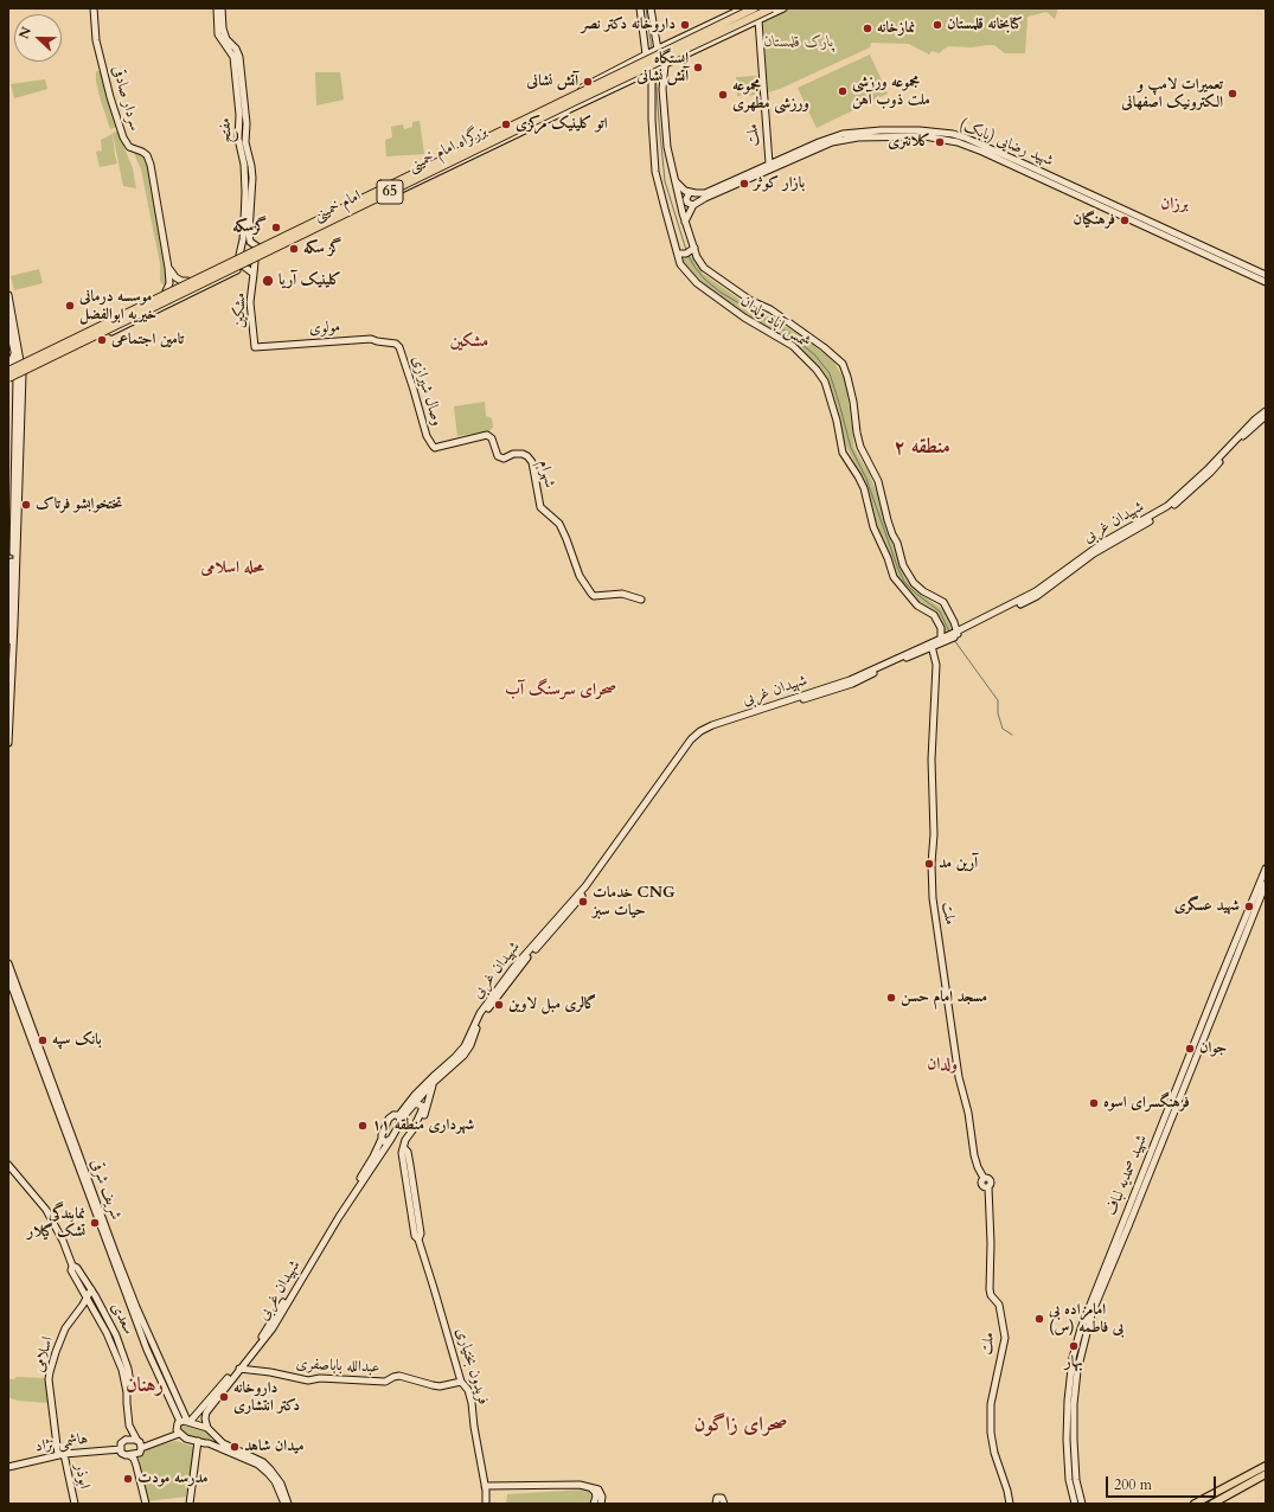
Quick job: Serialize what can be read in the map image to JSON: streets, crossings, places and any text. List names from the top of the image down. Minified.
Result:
{"streets":{"highway":["بزرگراه امام خمینی","65"],"main road":["سردار صادقی","مفتح","ملت","شهید رضایی (بابک)","امام خمینی","مشکین","شمس آباد ولدان","مولوی","وصال شیرازی","شهرام","شهیدان غربی","شهید صمدیه لباف","شریف شرقی","سعدی","اسلامی","عبدالله باباصفری","فریدون بختیاری","هاشمی نژاد","ابوذر"]},"crossings":[["سردار صادقی","امام خمینی"],["مفتح","امام خمینی"],["ملت","شهید رضایی (بابک)"],["ملت","امام خمینی"],["ملت","شهیدان غربی"],["بزرگراه امام خمینی","امام خمینی"],["امام خمینی","مشکین"],["امام خمینی","شمس آباد ولدان"],["مشکین","مولوی"],["شمس آباد ولدان","شهیدان غربی"],["مولوی","وصال شیرازی"],["وصال شیرازی","شهرام"],["شهیدان غربی","شریف شرقی"],["شهیدان غربی","عبدالله باباصفری"],["سعدی","اسلامی"],["اسلامی","هاشمی نژاد"],["اسلامی","ابوذر"],["عبدالله باباصفری","فریدون بختیاری"],["هاشمی نژاد","ابوذر"]],"districts":["برزان","مشکین","منطقه ۲","محله اسلامی","صحرای سرسنگ آب","ولدان","رهنان","صحرای زاگون"],"parks":["پارک قلمستان"],"places":["داروخانه دکتر نصر","کتابخانه قلمستان","نمازخانه","ایستگاه آتش نشانی","آتش نشانی","مجموعه ورزشی ملت ذوب آهن","تعمیرات لامپ و الکترونیک اصفهانی","مجموعه ورزشی مطهری","اتو کلینیک مرکزی","کلانتری","بازار کوثر","فرهنگیان","گزسکه","گز سکه","کلینیک آریا","موسسه درمانی خیریه ابوالفضل","تامین اجتماعی","تختخوابشو فرتاک","آرین مد","خدمات CNG حیات سبز","شهید عسگری","مسجد امام حسن","گالری مبل لاوین","بانک سپه","جوان","فرهنگسرای اسوه","شهرداری منطقه ۱۱","نمایندگی تشک گیلار","امامزاده بی بی فاطمه (س)","بهار","داروخانه دکتر انتشاری","میدان شاهد","مدرسه مودت"],"scale_bar":"200 m","north":"left"}
